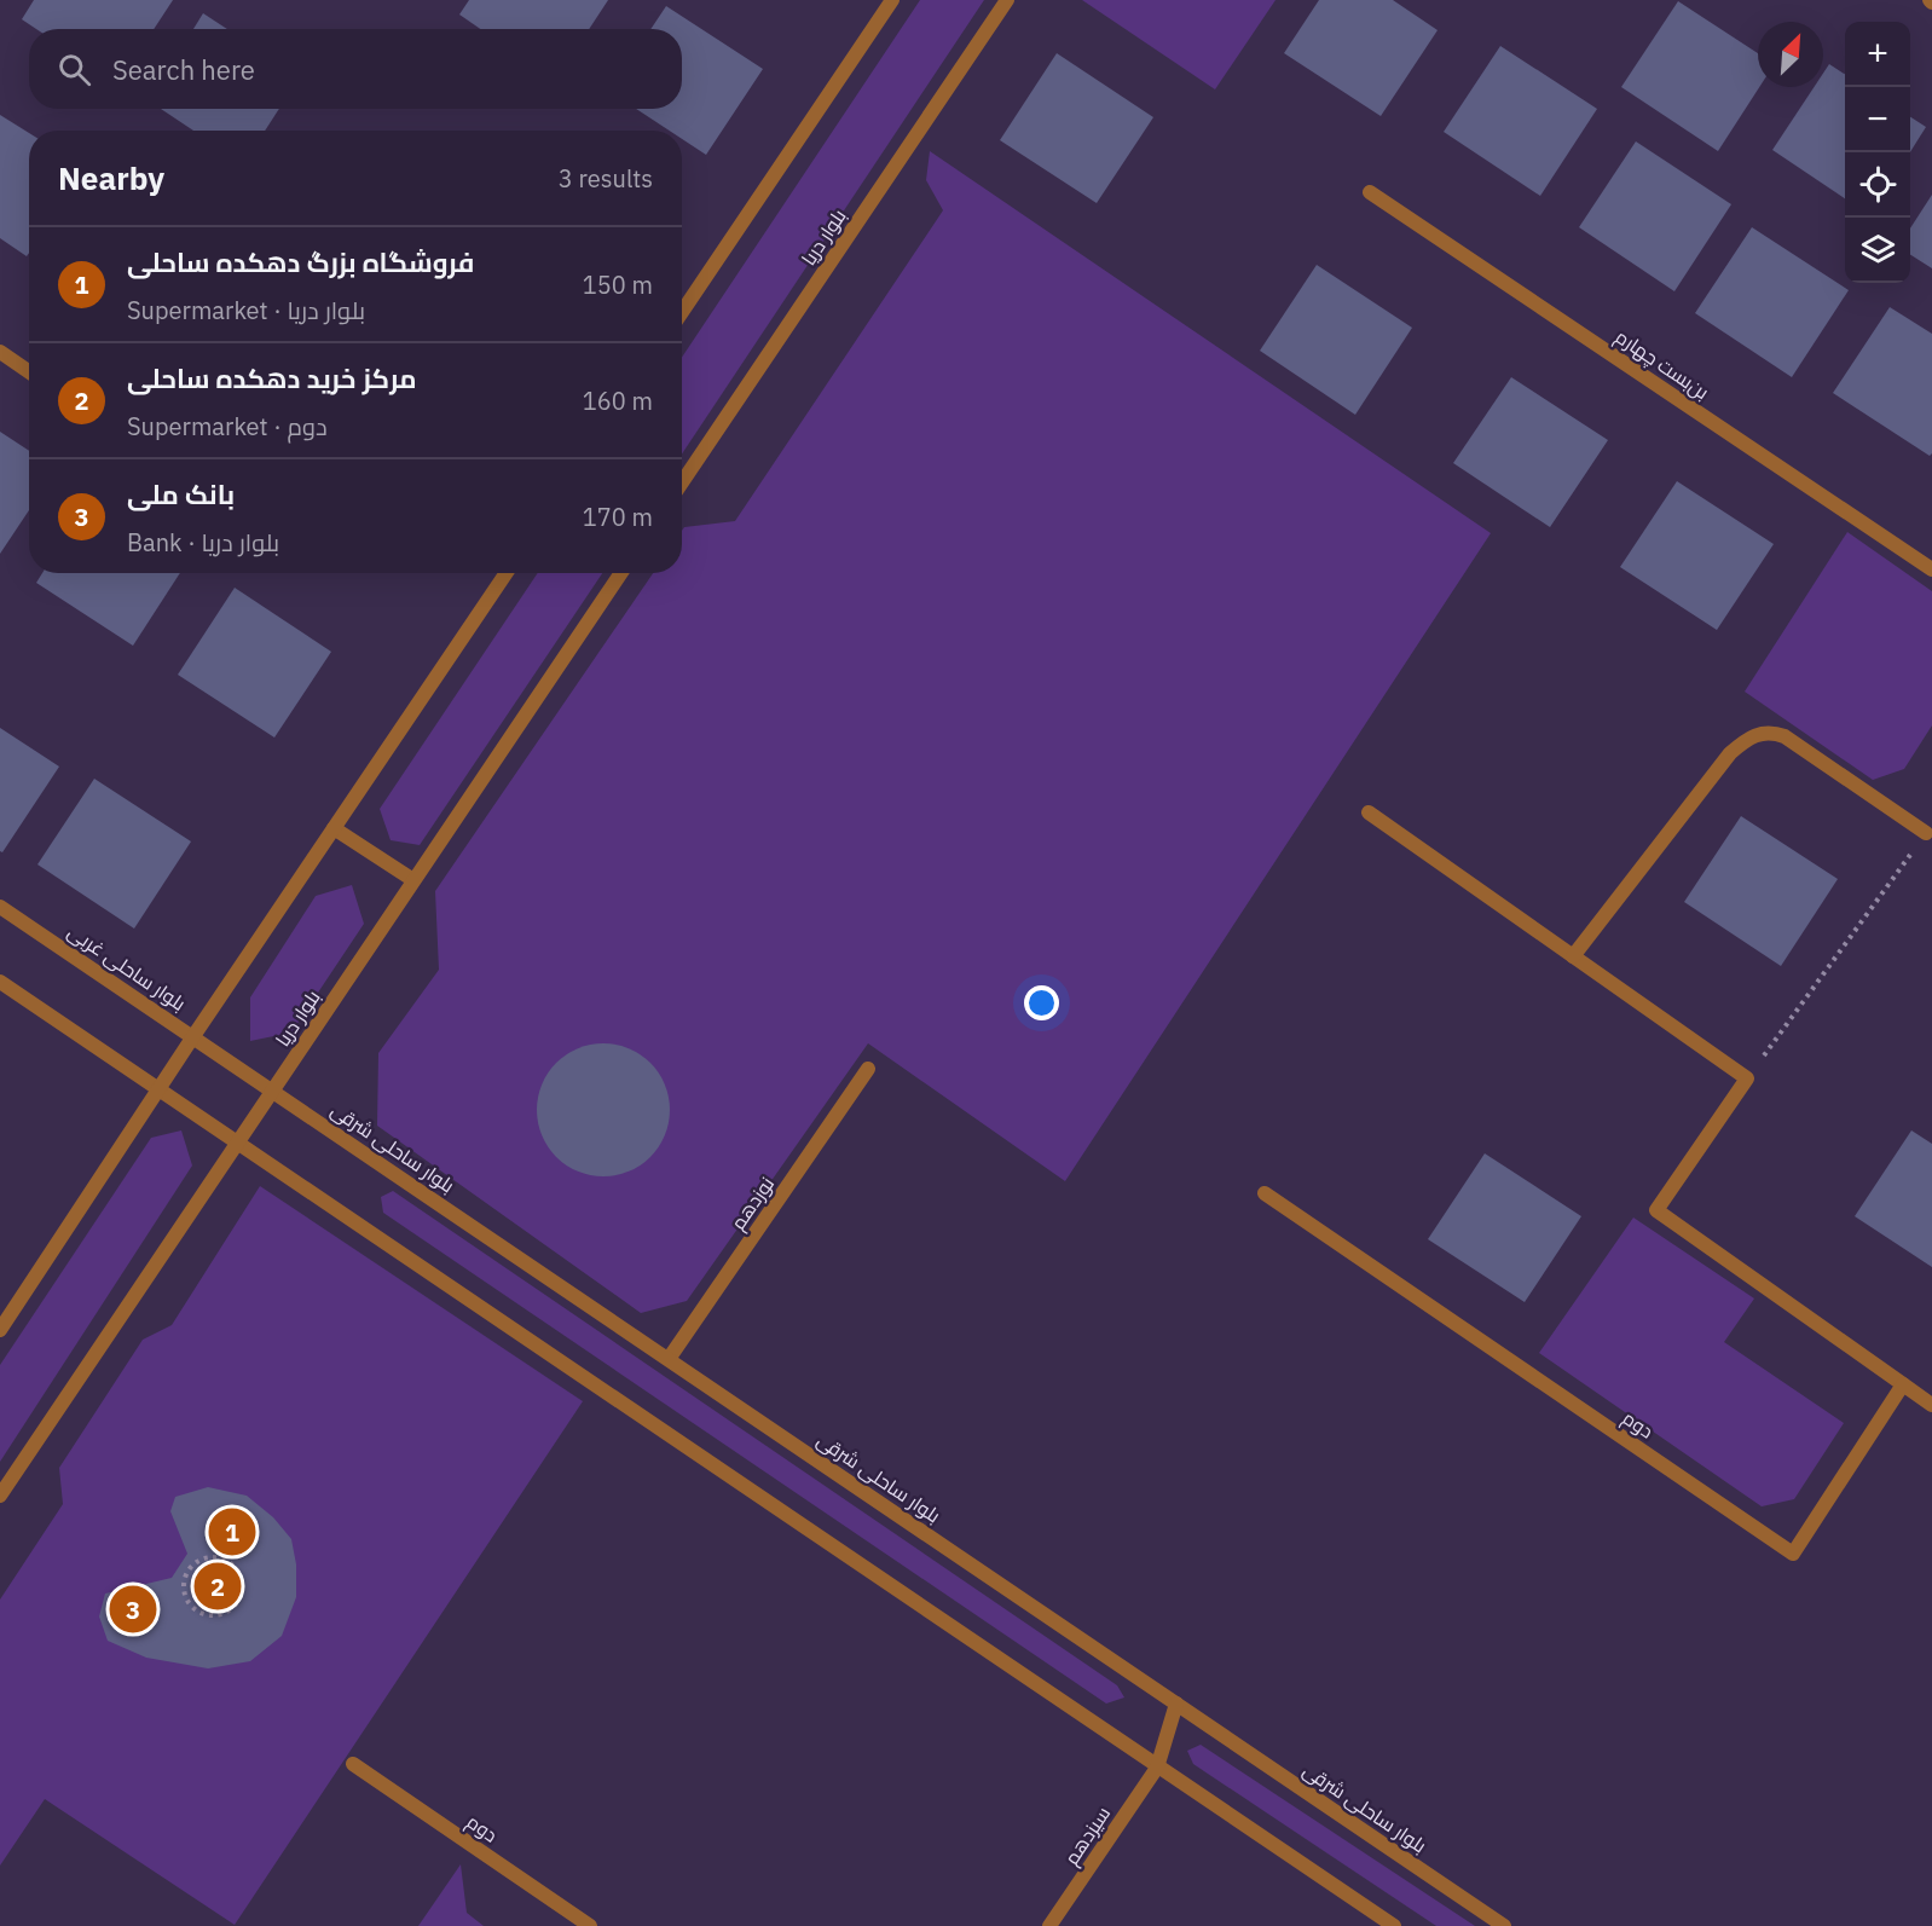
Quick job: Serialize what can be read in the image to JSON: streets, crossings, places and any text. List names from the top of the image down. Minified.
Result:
{"streets":{"street":["بلوار دریا","بن‌بست چهارم","بلوار ساحلی غربی","بلوار ساحلی شرقی","نوزدهم","دوم","سیزدهم"]},"crossings":[["بلوار دریا","بلوار ساحلی شرقی"],["بلوار ساحلی غربی","بلوار ساحلی شرقی"],["بلوار ساحلی شرقی","نوزدهم"],["بلوار ساحلی شرقی","سیزدهم"]],"north":"top right","page":{"map_buttons":["+","−"],"search":"Search here","heading":["Nearby","3 results"],"list":[{"mark":"1","name":"فروشگاه بزرگ دهکده ساحلی","note":"Supermarket · بلوار دریا","value":"150 m"},{"mark":"2","name":"مرکز خرید دهکده ساحلی","note":"Supermarket · دوم","value":"160 m"},{"mark":"3","name":"بانک ملی","note":"Bank · بلوار دریا","value":"170 m"}],"pins":["1","2","3"]}}
